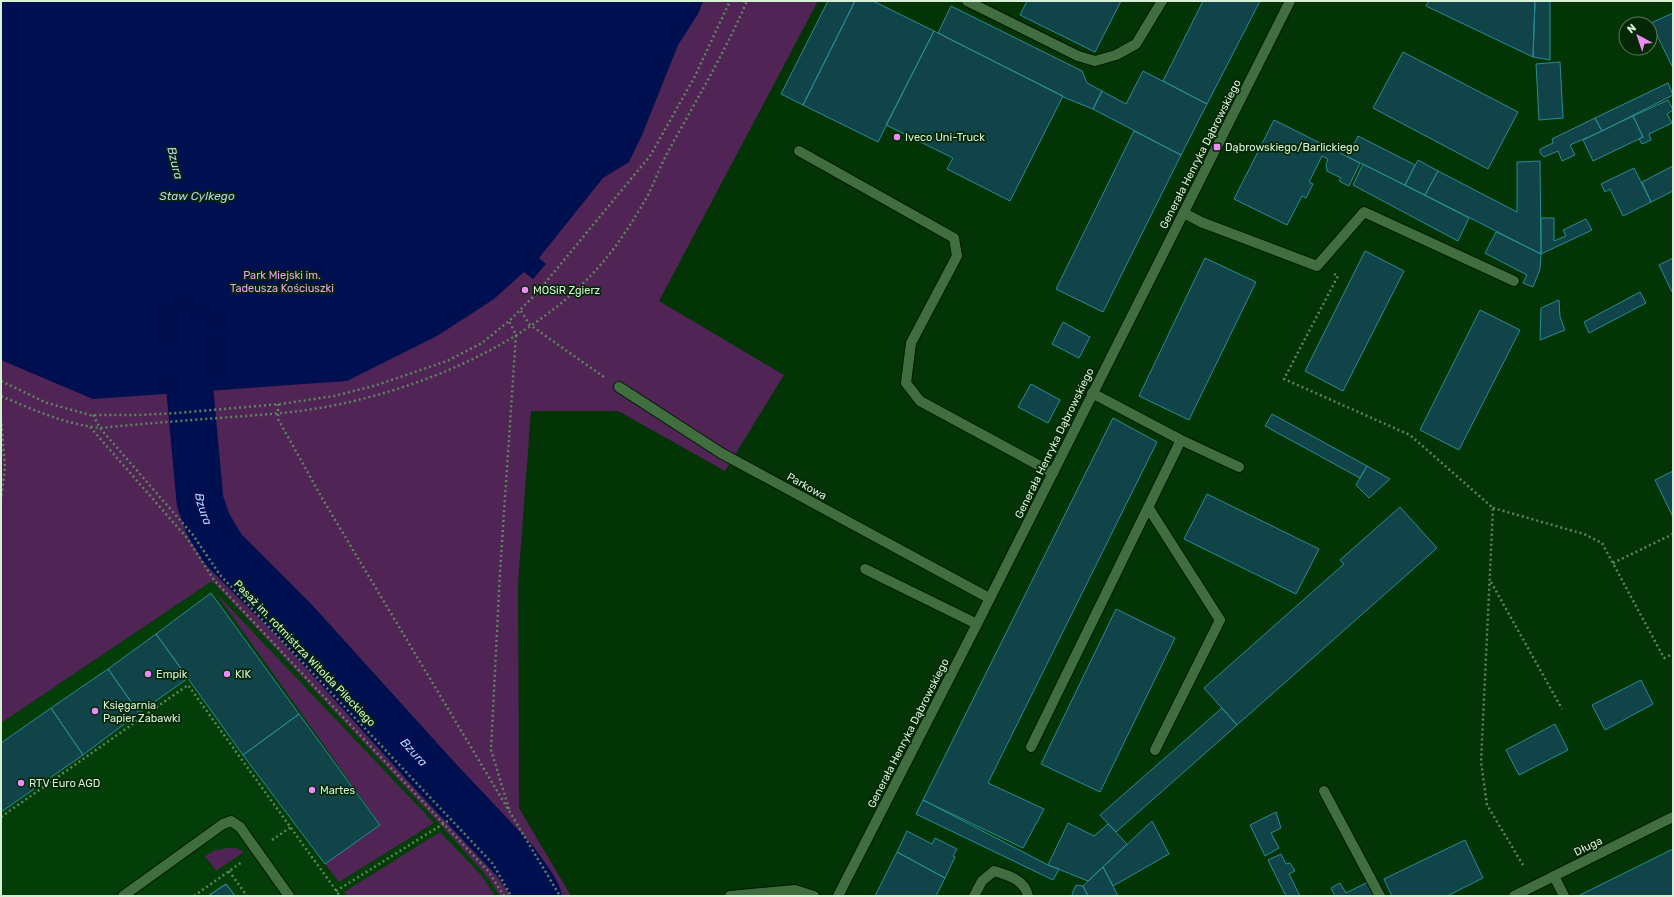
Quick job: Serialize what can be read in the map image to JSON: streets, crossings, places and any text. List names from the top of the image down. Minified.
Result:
{"streets":{"street":["Generała Henryka Dąbrowskiego","Parkowa","Długa"],"path":["Pasaż im. rotmistrza Witolda Pileckiego"]},"crossings":[["Generała Henryka Dąbrowskiego","Parkowa"]],"water":["Bzura","Staw Cylkego"],"parks":["Park Miejski im. Tadeusza Kościuszki"],"places":{"other":["Iveco Uni-Truck","MOSiR Zgierz","Empik","KIK","Księgarnia Papier Zabawki","RTV Euro AGD","Martes"],"transit":["Dąbrowskiego/Barlickiego"]},"north":"top left"}
